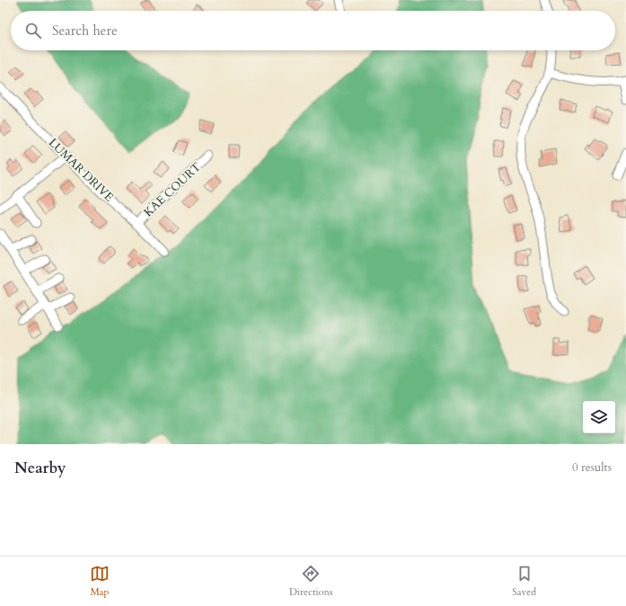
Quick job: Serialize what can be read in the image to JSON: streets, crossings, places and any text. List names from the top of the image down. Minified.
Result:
{"streets":{"street":["LUMAR DRIVE","KAE COURT"]},"crossings":[["LUMAR DRIVE","KAE COURT"]],"page":{"search":"Search here","heading":["Nearby","0 results"],"nav":["Map","Directions","Saved"]}}
